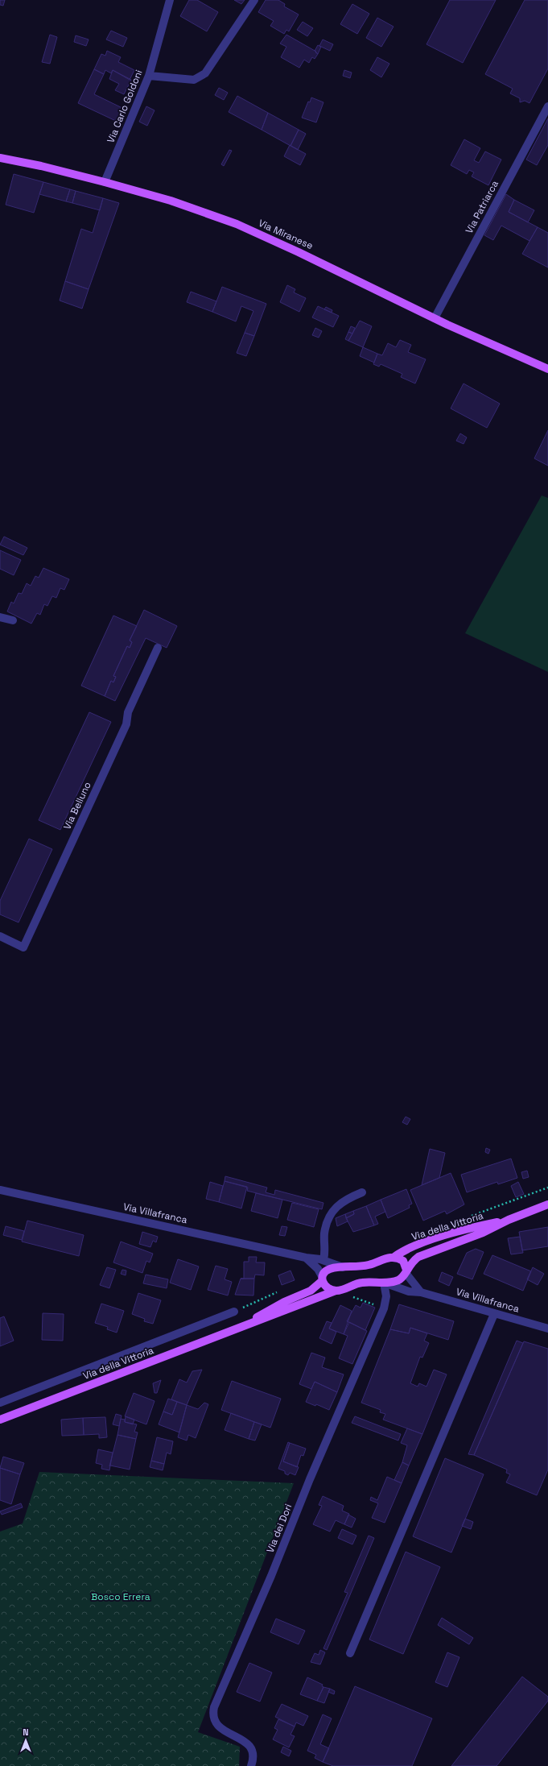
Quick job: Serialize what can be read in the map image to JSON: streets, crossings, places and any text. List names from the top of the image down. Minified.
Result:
{"streets":{"main road":["Via Miranese","Via della Vittoria"],"street":["Via Carlo Goldoni","Via Patriarca","Via Belluno","Via Villafranca","Via dei Dori"]},"crossings":[["Via Carlo Goldoni","Via Miranese"],["Via Patriarca","Via Miranese"],["Via Villafranca","Via della Vittoria"],["Via Villafranca","Via dei Dori"],["Via della Vittoria","Via dei Dori"]],"parks":["Bosco Errera"],"north":"top"}
